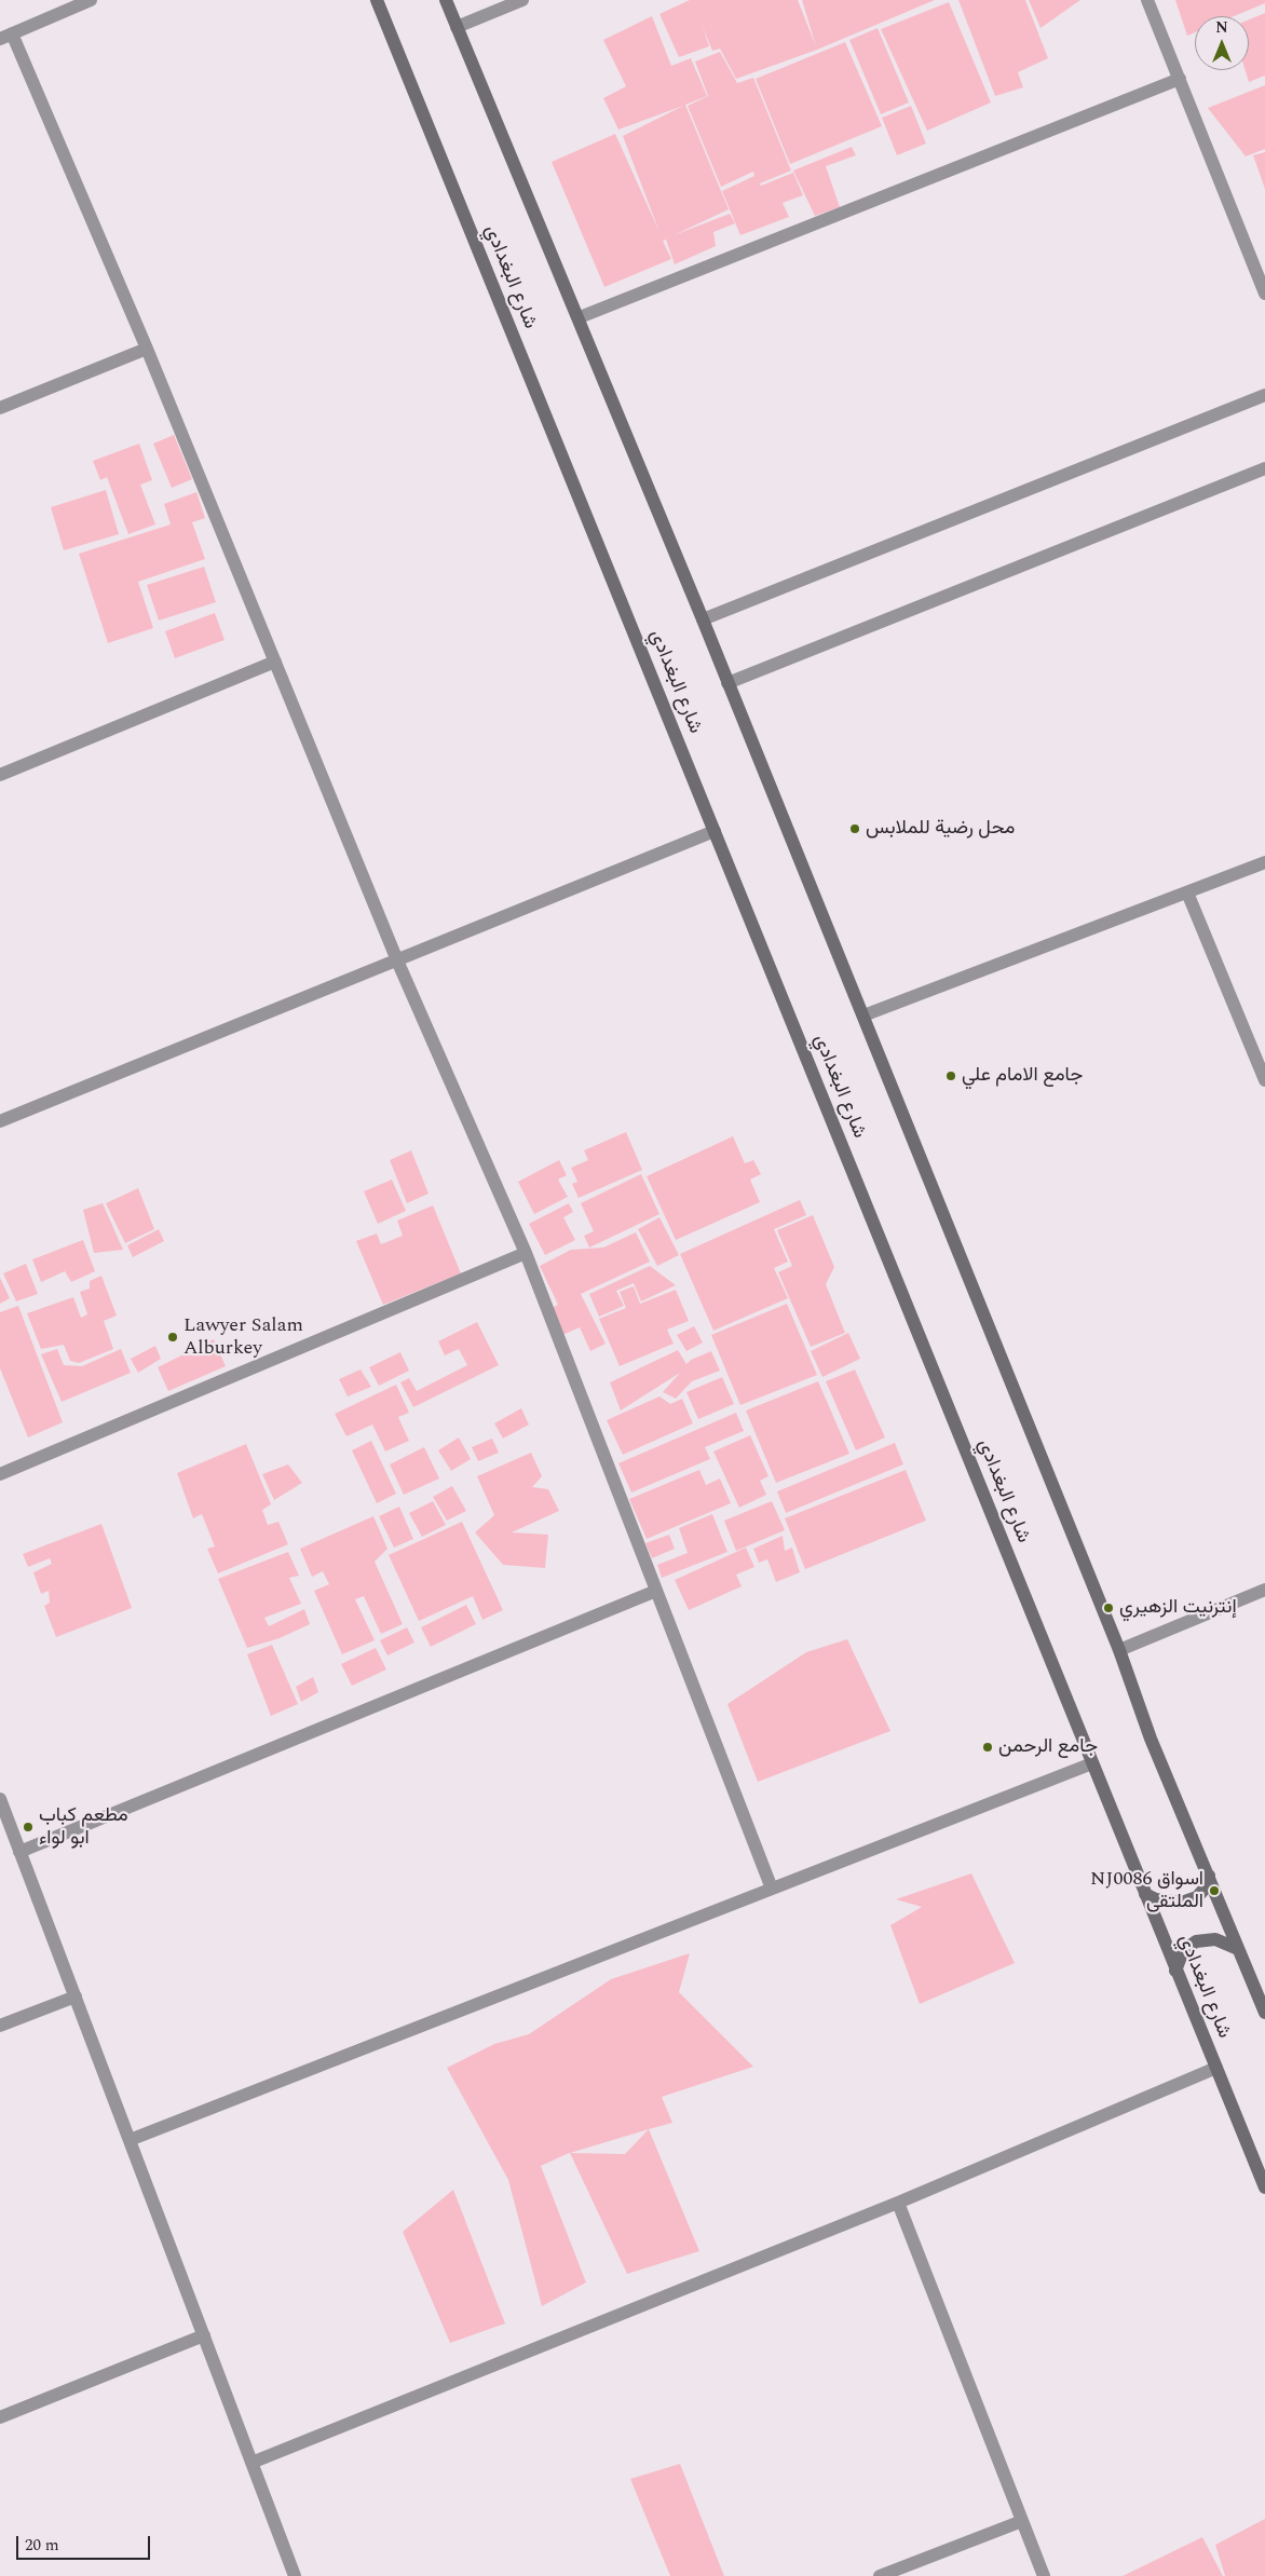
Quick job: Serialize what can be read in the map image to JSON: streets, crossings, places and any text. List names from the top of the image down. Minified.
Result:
{"streets":{"street":["شارع البغدادي"]},"places":["محل رضية للملابس","جامع الامام علي","Lawyer Salam Alburkey","إنترنيت الزهيري","جامع الرحمن","مطعم كباب ابو لواء","NJ0086 اسواق الملتقى"],"scale_bar":"20 m","north":"top"}
